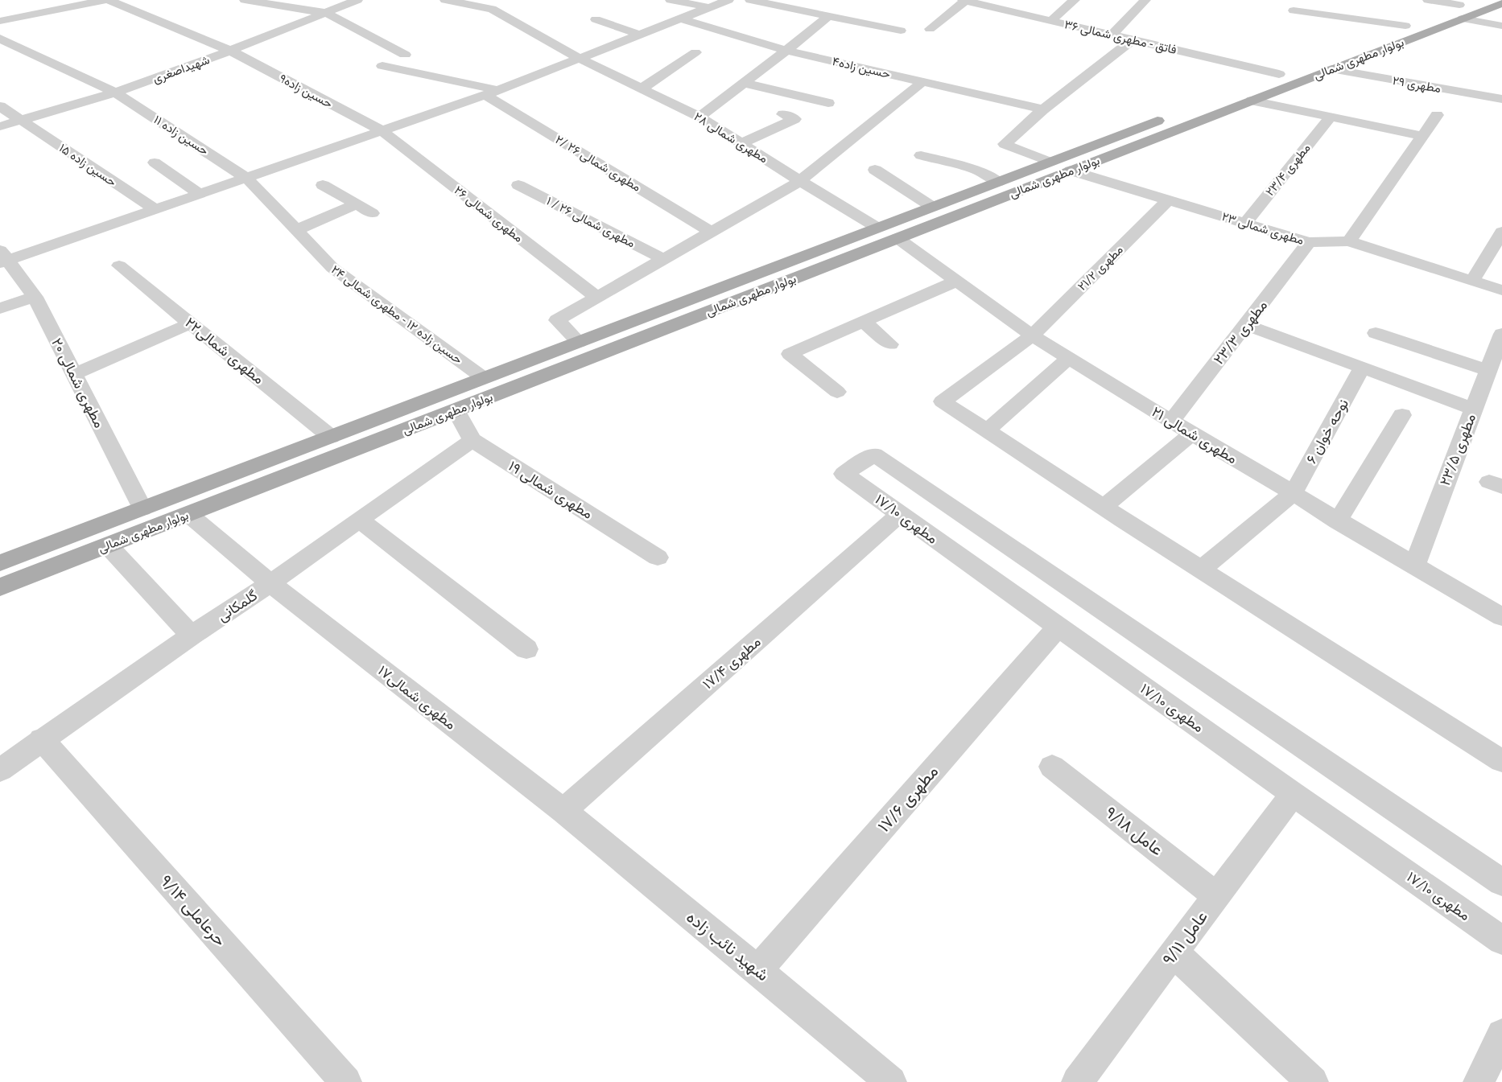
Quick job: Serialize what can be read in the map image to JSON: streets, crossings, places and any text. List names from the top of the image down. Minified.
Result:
{"streets":{"main road":["بولوار مطهری شمالی"],"street":["فاتق - مطهری شمالی ۳۶","حسین زاده۴","شهیداصغری","مطهری ۲۹","حسین زاده۹","حسین زاده ۱۱","مطهری شمالی ۲۸","مطهری شمالی ۲۶ /۲","حسین زاده ۱۵","مطهری ۲۳/۴","مطهری شمالی ۲۶","مطهری شمالی ۲۶ / ۱","مطهری شمالی ۲۳","مطهری ۲۱/۲","حسین زاده ۱۲ - مطهری شمالی ۲۴","مطهری ۲۳/۳","مطهری شمالی۲۲","مطهری شمالی ۲۰","نوحه خوان ۶","مطهری شمالی ۲۱","مطهری ۲۳/۵","مطهری شمالی ۱۹","مطهری ۱۷/۱۰","گلمکانی","مطهری ۱۷/۴","مطهری شمالی۱۷","مطهری ۱۷/۶","عامل ۹/۱۸","حرعاملی ۹/۱۴","عامل ۹/۱۱","شهید نائب زاده"]},"crossings":[["فاتق - مطهری شمالی ۳۶","بولوار مطهری شمالی"],["بولوار مطهری شمالی","مطهری ۲۹"],["بولوار مطهری شمالی","مطهری شمالی ۲۸"],["بولوار مطهری شمالی","مطهری شمالی ۲۳"],["بولوار مطهری شمالی","حسین زاده ۱۲ - مطهری شمالی ۲۴"],["بولوار مطهری شمالی","مطهری شمالی۲۲"],["بولوار مطهری شمالی","مطهری شمالی ۲۰"],["بولوار مطهری شمالی","مطهری شمالی ۲۱"],["بولوار مطهری شمالی","مطهری شمالی ۱۹"],["بولوار مطهری شمالی","مطهری شمالی۱۷"],["شهیداصغری","حسین زاده۹"],["شهیداصغری","حسین زاده ۱۱"],["شهیداصغری","حسین زاده ۱۵"],["حسین زاده۹","مطهری شمالی ۲۶"],["حسین زاده ۱۱","حسین زاده ۱۲ - مطهری شمالی ۲۴"],["مطهری ۲۳/۴","مطهری شمالی ۲۳"],["مطهری شمالی ۲۳","مطهری ۲۱/۲"],["مطهری شمالی ۲۳","مطهری ۲۳/۳"],["مطهری ۲۱/۲","مطهری شمالی ۲۱"],["مطهری ۲۳/۳","مطهری شمالی ۲۱"],["نوحه خوان ۶","مطهری شمالی ۲۱"],["مطهری شمالی ۲۱","مطهری ۲۳/۵"],["مطهری شمالی ۱۹","گلمکانی"],["مطهری ۱۷/۱۰","مطهری ۱۷/۴"],["مطهری ۱۷/۱۰","مطهری ۱۷/۶"],["مطهری ۱۷/۱۰","عامل ۹/۱۱"],["گلمکانی","مطهری شمالی۱۷"],["گلمکانی","حرعاملی ۹/۱۴"],["مطهری ۱۷/۴","مطهری شمالی۱۷"],["مطهری ۱۷/۴","شهید نائب زاده"],["مطهری شمالی۱۷","شهید نائب زاده"],["مطهری ۱۷/۶","شهید نائب زاده"],["عامل ۹/۱۸","عامل ۹/۱۱"]]}
